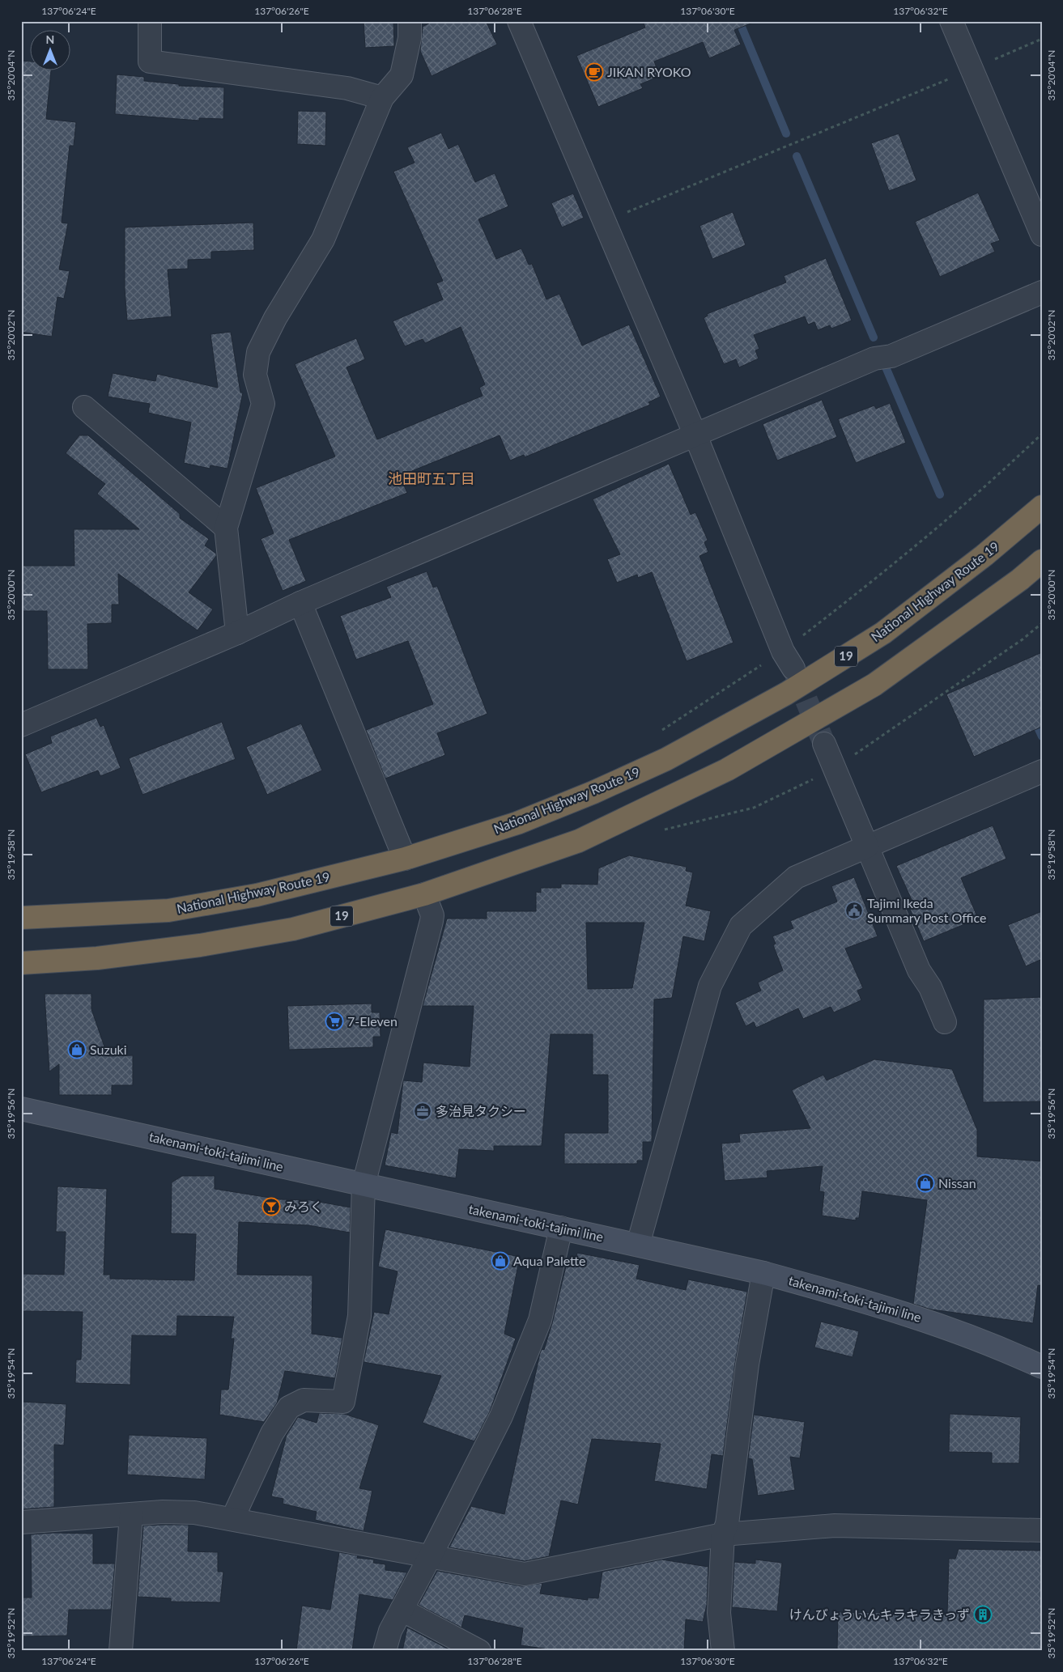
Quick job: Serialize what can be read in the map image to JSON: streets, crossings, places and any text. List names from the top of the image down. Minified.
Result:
{"streets":{"highway":["National Highway Route 19","19"],"main road":["takenami-toki-tajimi line"]},"districts":["池田町五丁目"],"places":{"cafe":["JIKAN RYOKO"],"public building":["Tajimi Ikeda Summary Post Office"],"supermarket":["7-Eleven"],"shop":["Suzuki","Nissan","Aqua Palette"],"office":["多治見タクシー"],"bar":["みろく"],"building":["けんびょういんキラキラきっず"]},"north":"top","coordinates":["137°06'24\"E","137°06'26\"E","137°06'28\"E","137°06'30\"E","137°06'32\"E","35°20'04\"N","35°20'02\"N","35°20'00\"N","35°19'58\"N","35°19'56\"N","35°19'54\"N","35°19'52\"N"]}
